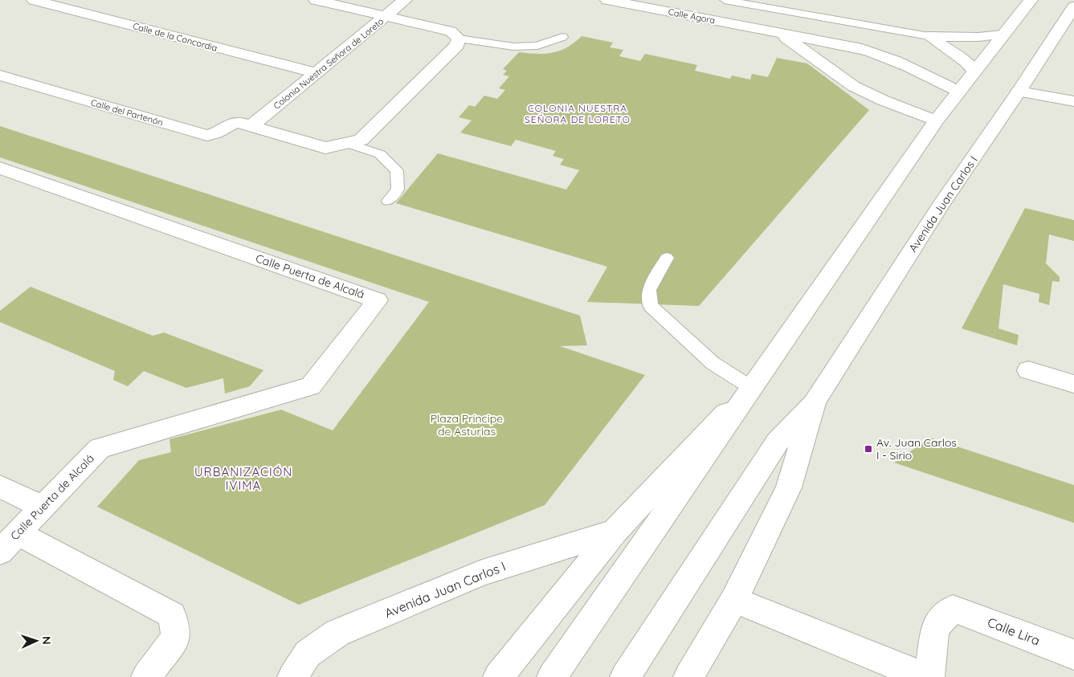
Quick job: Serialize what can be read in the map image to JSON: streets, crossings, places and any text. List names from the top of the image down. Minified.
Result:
{"streets":{"street":["Calle Ágora","Calle de la Concordia","Colonia Nuestra Señora de Loreto","Calle del Partenón","Avenida Juan Carlos I","Calle Puerta de Alcalá","Calle Lira"]},"crossings":[["Calle Ágora","Avenida Juan Carlos I"],["Calle de la Concordia","Colonia Nuestra Señora de Loreto"],["Colonia Nuestra Señora de Loreto","Calle del Partenón"]],"districts":["COLONIA NUESTRA SEÑORA DE LORETO","URBANIZACIÓN IVIMA"],"parks":["Plaza Príncipe de Asturias"],"places":{"transit":["Av. Juan Carlos I - Sirio"]},"north":"right"}
